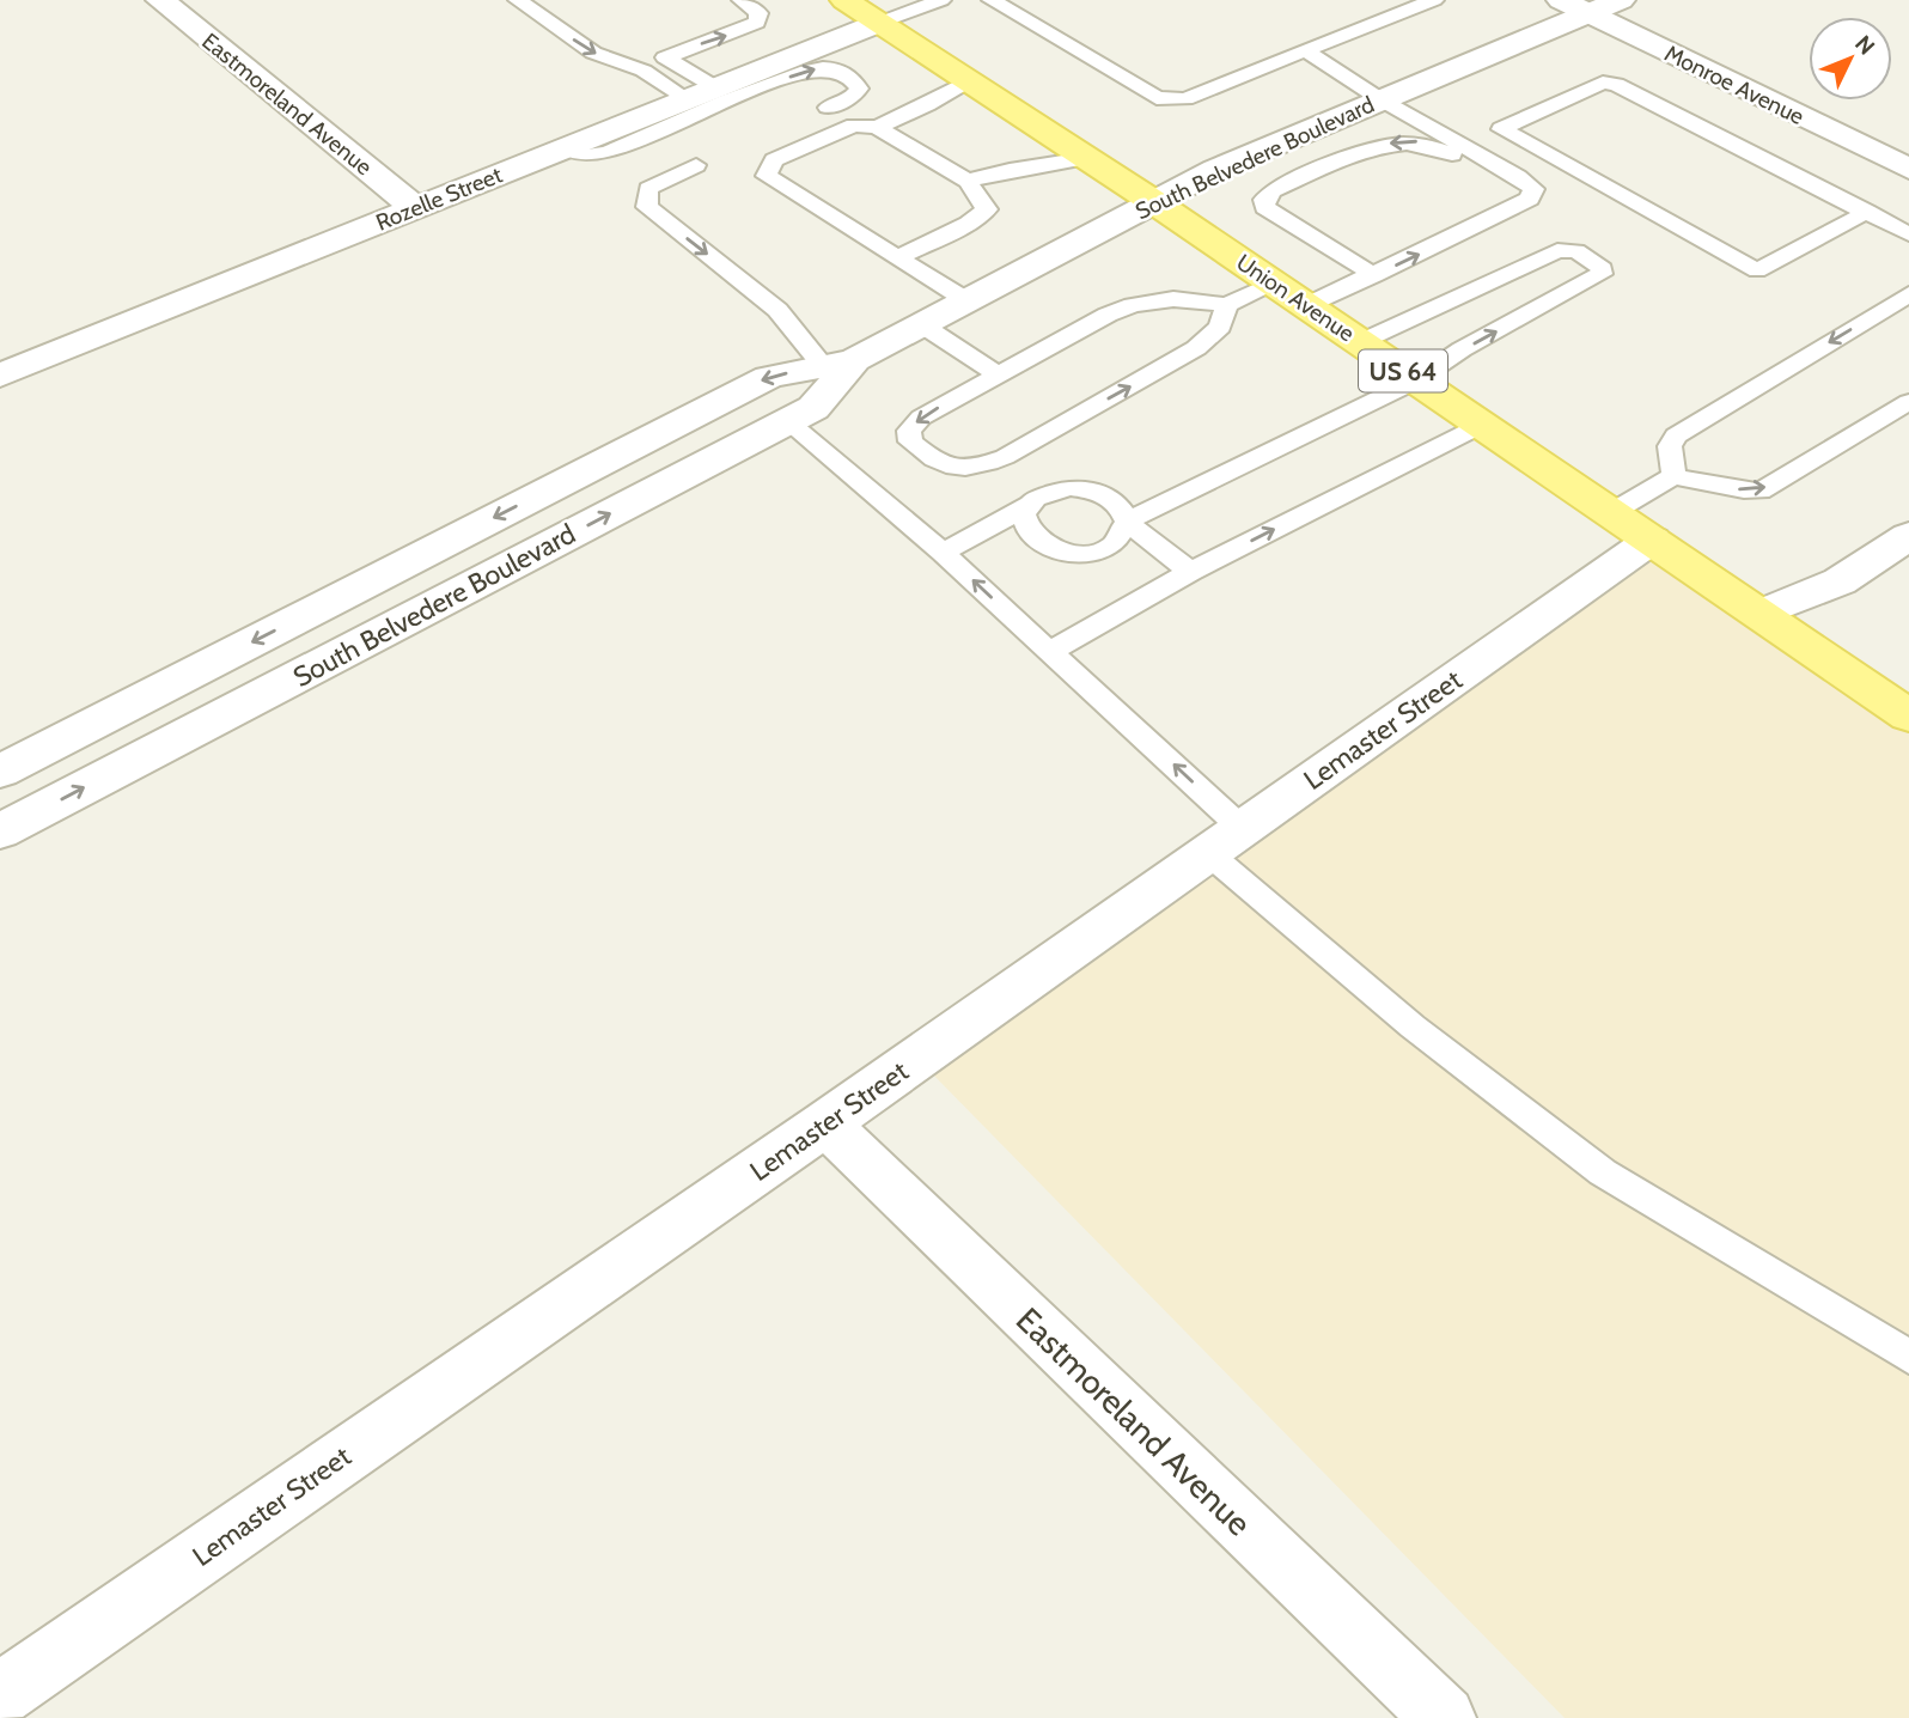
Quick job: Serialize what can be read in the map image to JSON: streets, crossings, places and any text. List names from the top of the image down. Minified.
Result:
{"streets":{"main road":["Union Avenue","US 64"],"street":["Monroe Avenue","Eastmoreland Avenue","South Belvedere Boulevard","Rozelle Street","Lemaster Street"]},"crossings":[["Monroe Avenue","South Belvedere Boulevard"],["Eastmoreland Avenue","Rozelle Street"],["Eastmoreland Avenue","Lemaster Street"],["South Belvedere Boulevard","Union Avenue"],["Rozelle Street","Union Avenue"],["Union Avenue","Lemaster Street"]],"north":"top right"}
